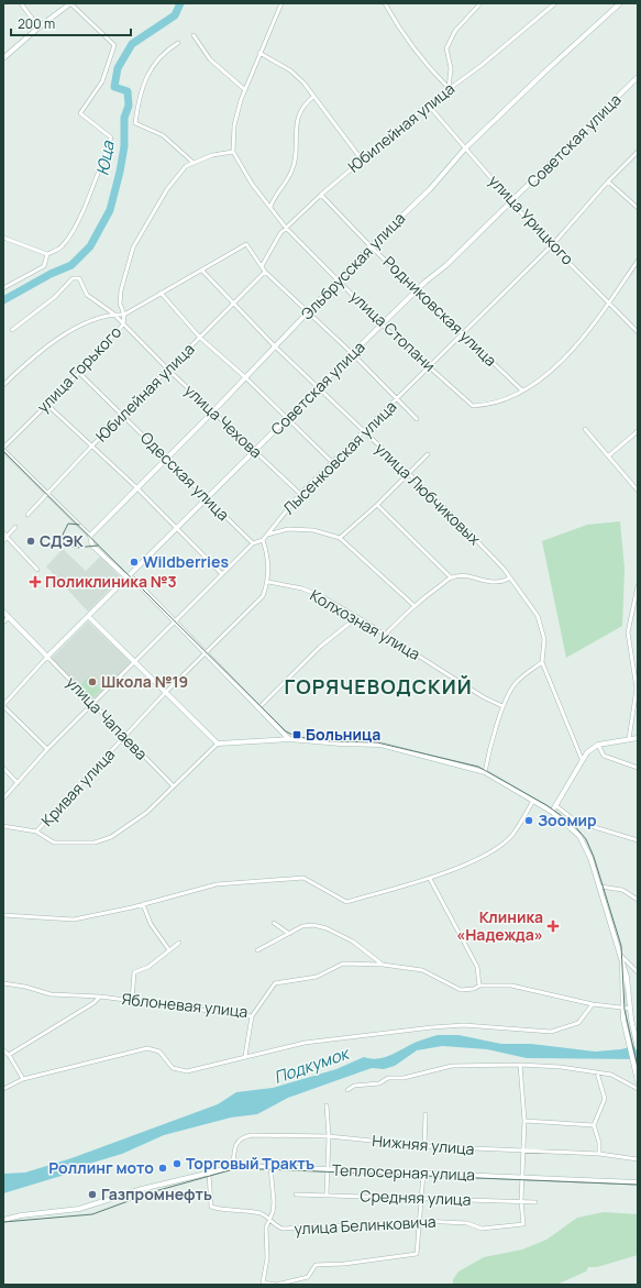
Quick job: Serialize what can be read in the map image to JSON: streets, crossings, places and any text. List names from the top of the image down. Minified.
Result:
{"streets":{"main road":["Советская улица","Эльбрусская улица","улица Чапаева","Теплосерная улица"],"street":["Юбилейная улица","улица Урицкого","Родниковская улица","улица Стопани","улица Горького","улица Чехова","Лысенковская улица","Одесская улица","улица Любчиковых","Колхозная улица","Кривая улица","Яблоневая улица","Нижняя улица","Средняя улица","улица Белинковича"]},"crossings":[["Юбилейная улица","улица Урицкого"],["Юбилейная улица","Родниковская улица"],["Юбилейная улица","улица Стопани"],["Юбилейная улица","улица Горького"],["Юбилейная улица","улица Чехова"],["Юбилейная улица","Одесская улица"],["Юбилейная улица","улица Любчиковых"],["Советская улица","улица Урицкого"],["Советская улица","Родниковская улица"],["Советская улица","улица Стопани"],["Советская улица","улица Чехова"],["Советская улица","Одесская улица"],["Советская улица","улица Любчиковых"],["Советская улица","улица Чапаева"],["улица Урицкого","Эльбрусская улица"],["улица Урицкого","Лысенковская улица"],["Эльбрусская улица","Родниковская улица"],["Эльбрусская улица","улица Стопани"],["Эльбрусская улица","улица Чехова"],["Эльбрусская улица","Одесская улица"],["Эльбрусская улица","улица Любчиковых"],["Родниковская улица","улица Стопани"],["Родниковская улица","Лысенковская улица"],["улица Стопани","Лысенковская улица"],["улица Горького","улица Чехова"],["улица Горького","Одесская улица"],["улица Горького","улица Любчиковых"],["улица Чехова","Лысенковская улица"],["Лысенковская улица","улица Любчиковых"],["Лысенковская улица","Кривая улица"],["Колхозная улица","Кривая улица"],["улица Чапаева","Кривая улица"],["Нижняя улица","Теплосерная улица"],["Теплосерная улица","улица Белинковича"],["Средняя улица","улица Белинковича"]],"districts":["ГОРЯЧЕВОДСКИЙ"],"water":["Юца","Подкумок"],"places":{"other":["СДЭК","Wildberries","Школа №19","Зоомир","Торговый Трактъ","Роллинг мото","Газпромнефть"],"health":["Поликлиника №3","Клиника «Надежда»"],"transit":["Больница"]},"scale_bar":"200 m"}
